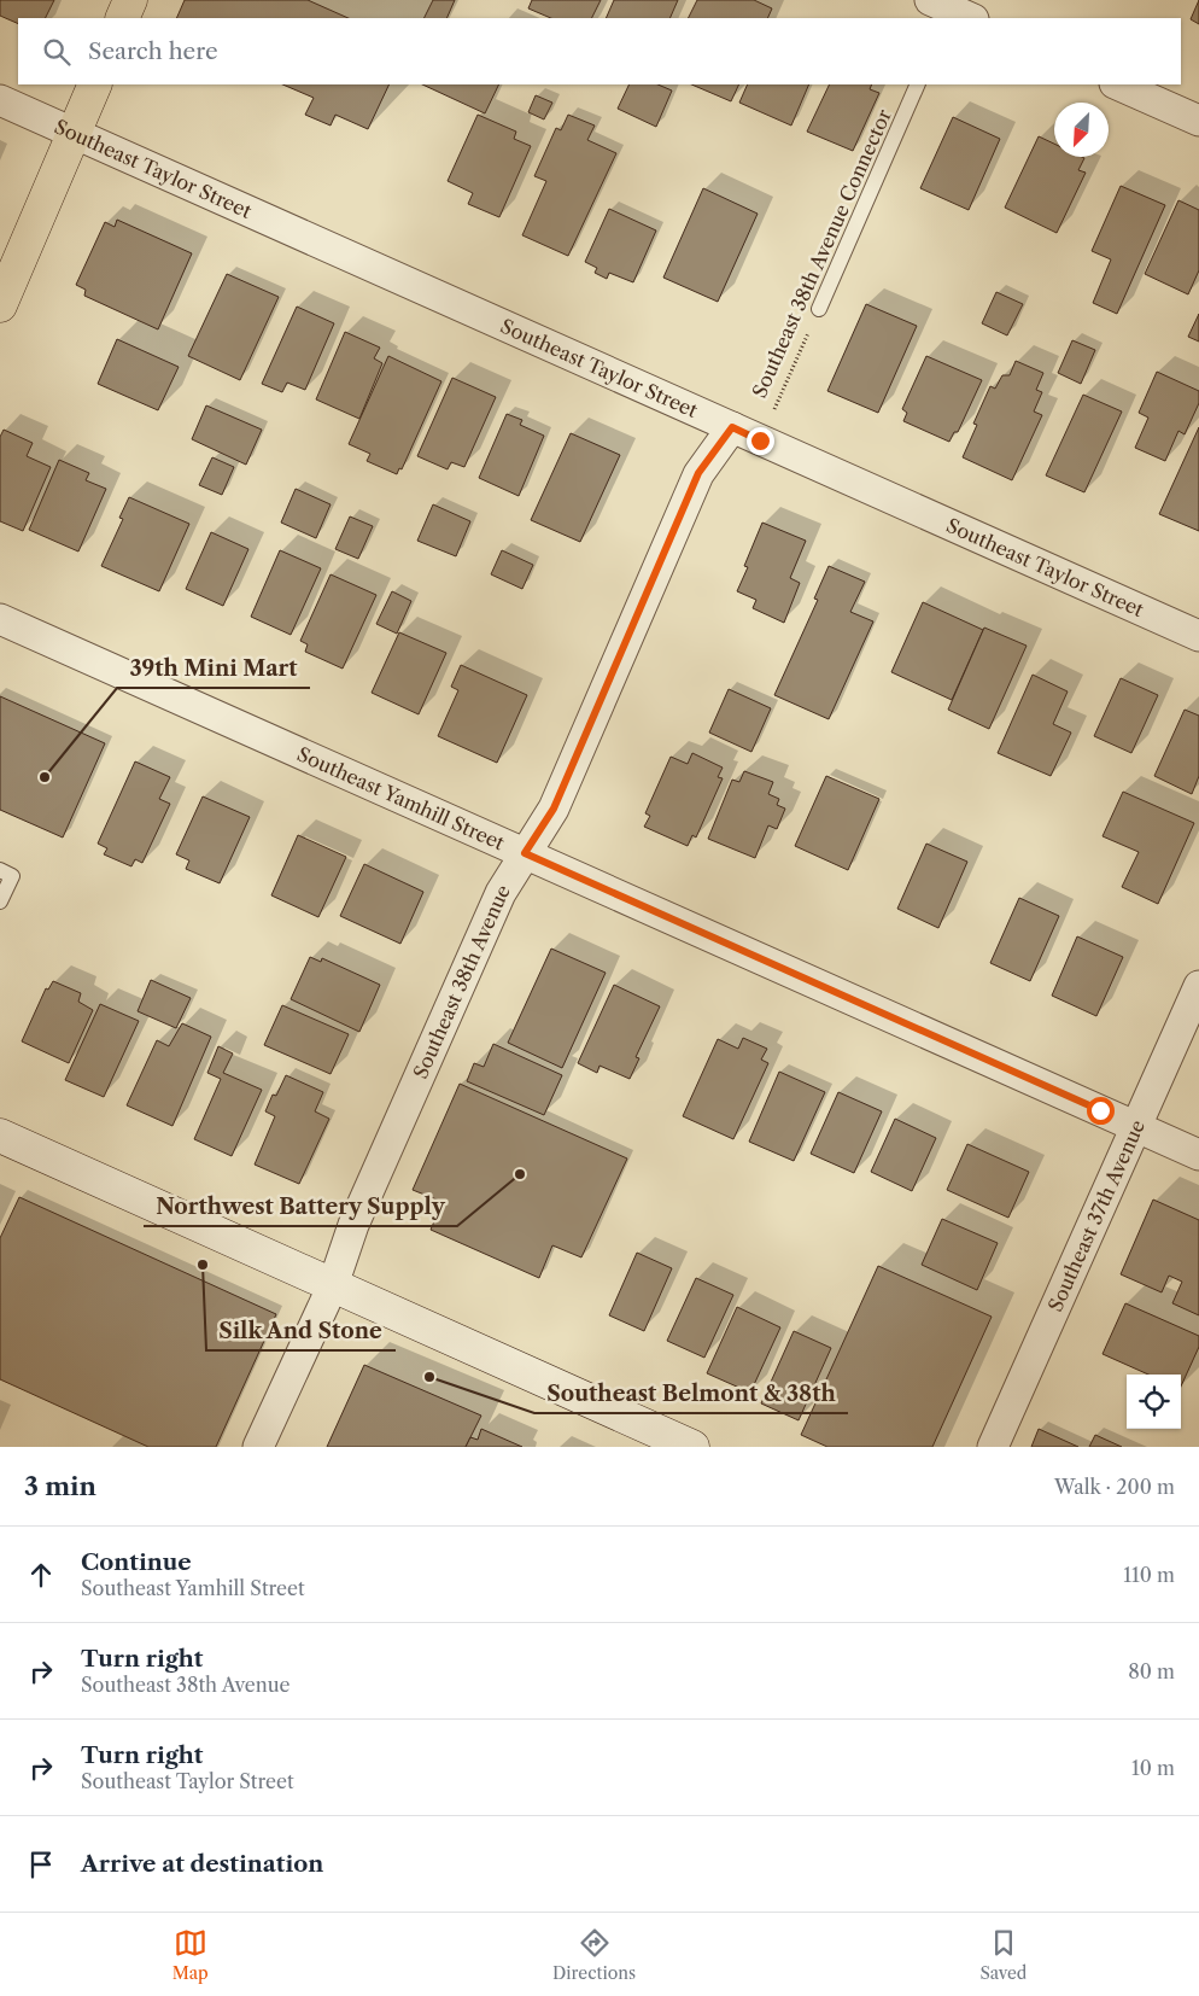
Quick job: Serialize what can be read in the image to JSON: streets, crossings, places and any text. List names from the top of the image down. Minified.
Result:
{"streets":{"street":["Southeast Taylor Street","Southeast Yamhill Street","Southeast 38th Avenue","Southeast 37th Avenue"],"lane":["Southeast 38th Avenue Connector"]},"crossings":[["Southeast Taylor Street","Southeast 38th Avenue Connector"],["Southeast Taylor Street","Southeast 38th Avenue"],["Southeast Yamhill Street","Southeast 38th Avenue"],["Southeast Yamhill Street","Southeast 37th Avenue"]],"places":["39th Mini Mart","Northwest Battery Supply","Silk And Stone","Southeast Belmont & 38th"],"north":"bottom left","page":{"search":"Search here","heading":["3 min","Walk · 200 m"],"list":[["Continue","Southeast Yamhill Street","110 m"],["Turn right","Southeast 38th Avenue","80 m"],["Turn right","Southeast Taylor Street","10 m"],"Arrive at destination"],"nav":["Map","Directions","Saved"]}}
